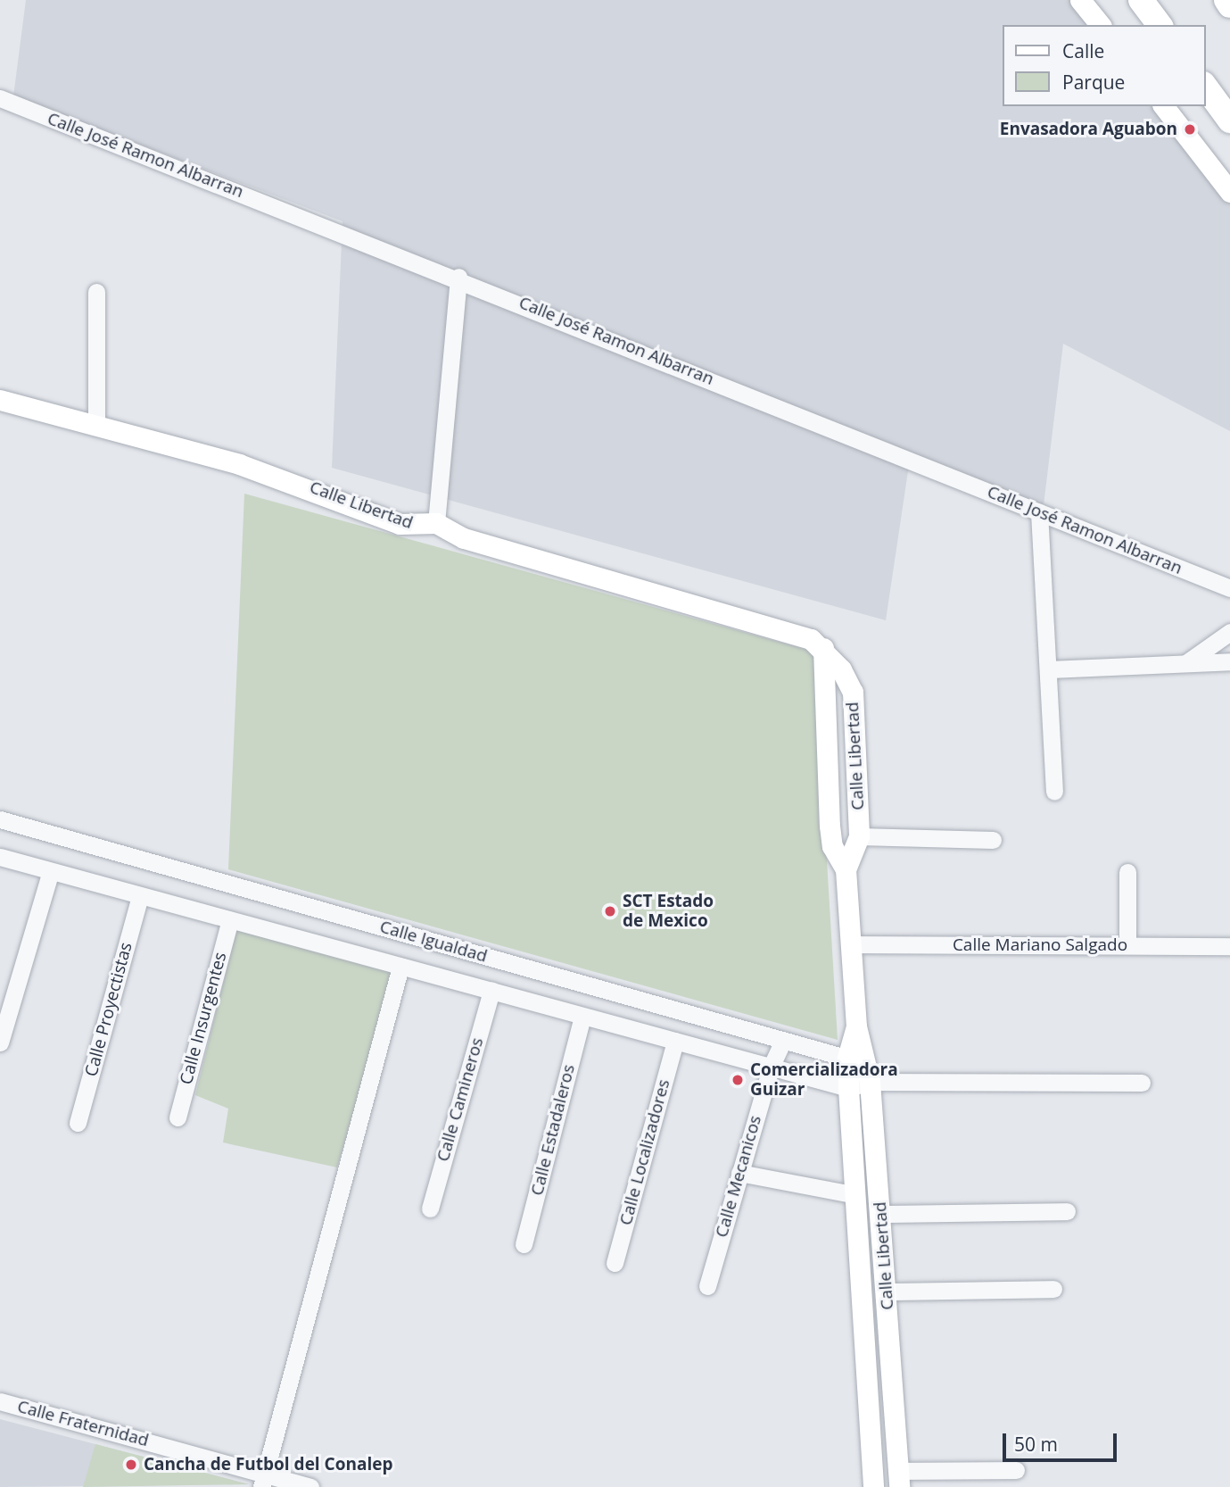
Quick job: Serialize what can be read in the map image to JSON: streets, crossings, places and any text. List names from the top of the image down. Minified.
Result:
{"streets":{"main road":["Calle Libertad"],"street":["Calle José Ramon Albarran","Calle Igualdad","Calle Mariano Salgado","Calle Proyectistas","Calle Insurgentes","Calle Camineros","Calle Estadaleros","Calle Localizadores","Calle Mecanicos","Calle Fraternidad"]},"crossings":[["Calle Libertad","Calle Igualdad"],["Calle Libertad","Calle Mariano Salgado"],["Calle Igualdad","Calle Proyectistas"],["Calle Igualdad","Calle Insurgentes"],["Calle Igualdad","Calle Camineros"],["Calle Igualdad","Calle Estadaleros"],["Calle Igualdad","Calle Localizadores"],["Calle Igualdad","Calle Mecanicos"]],"places":["Envasadora Aguabon","SCT Estado de Mexico","Comercializadora Guizar","Cancha de Futbol del Conalep"],"legend":["Calle","Parque"],"scale_bar":"50 m"}
